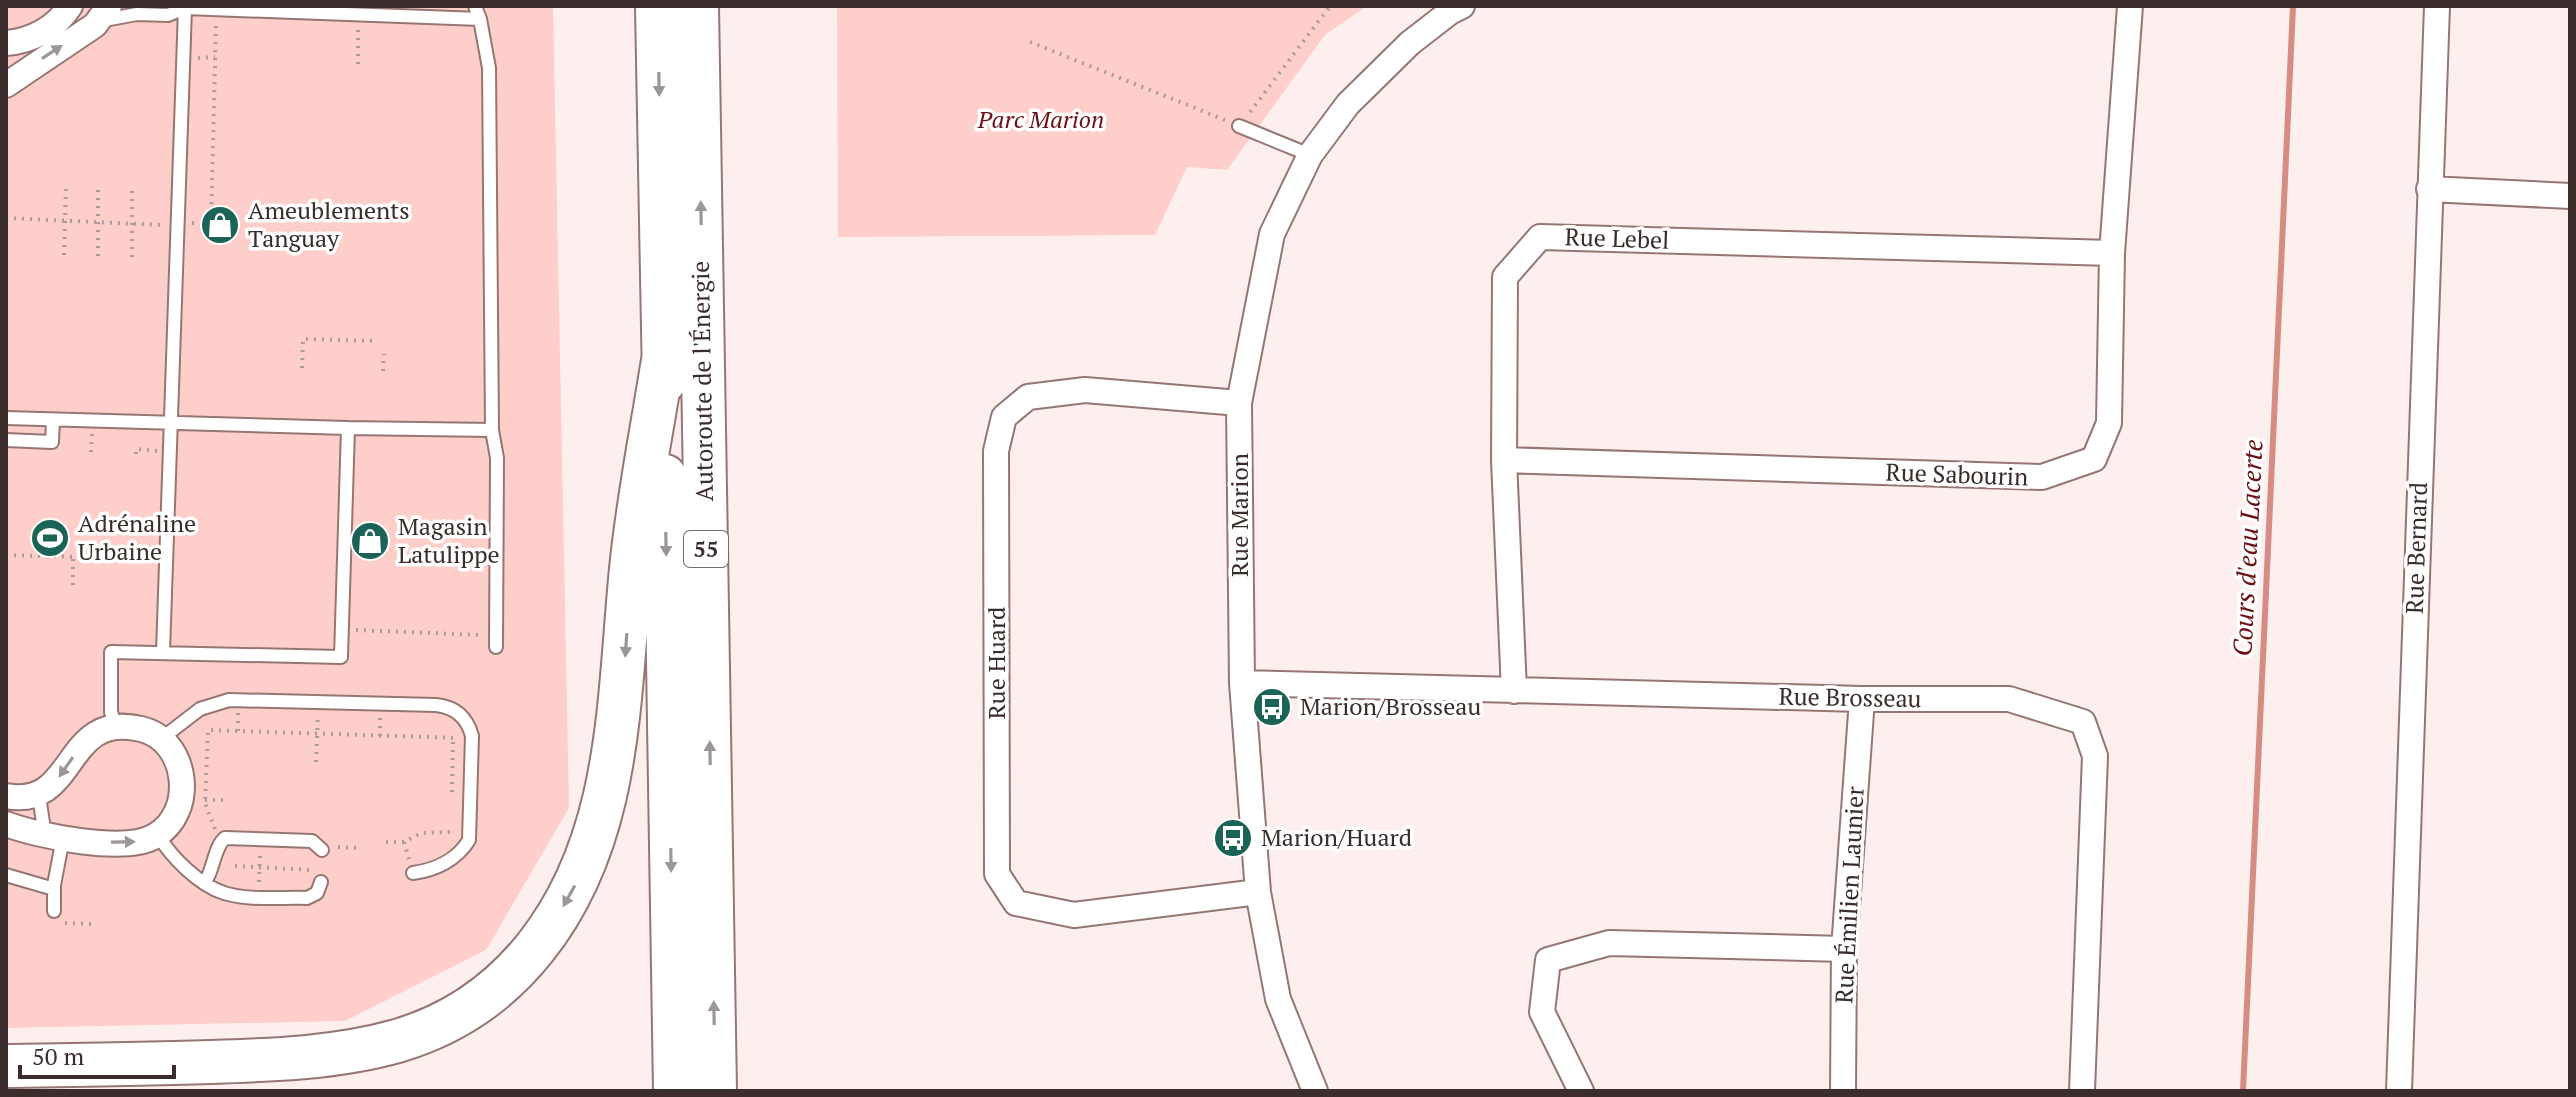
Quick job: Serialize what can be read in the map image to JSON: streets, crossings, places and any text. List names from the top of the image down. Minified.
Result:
{"streets":{"highway":["Autoroute de l'Énergie","55"],"street":["Rue Lebel","Rue Sabourin","Rue Marion","Rue Bernard","Rue Huard","Rue Brosseau","Rue Émilien Launier"]},"crossings":[["Rue Lebel","Rue Sabourin"],["Rue Lebel","Rue Brosseau"],["Rue Marion","Rue Huard"],["Rue Marion","Rue Brosseau"],["Rue Brosseau","Rue Émilien Launier"]],"water":["Cours d'eau Lacerte"],"parks":["Parc Marion"],"places":{"shop":["Ameublements Tanguay","Magasin Latulippe"],"sports":["Adrénaline Urbaine"],"bus stop":["Marion/Brosseau","Marion/Huard"]},"scale_bar":"50 m"}
